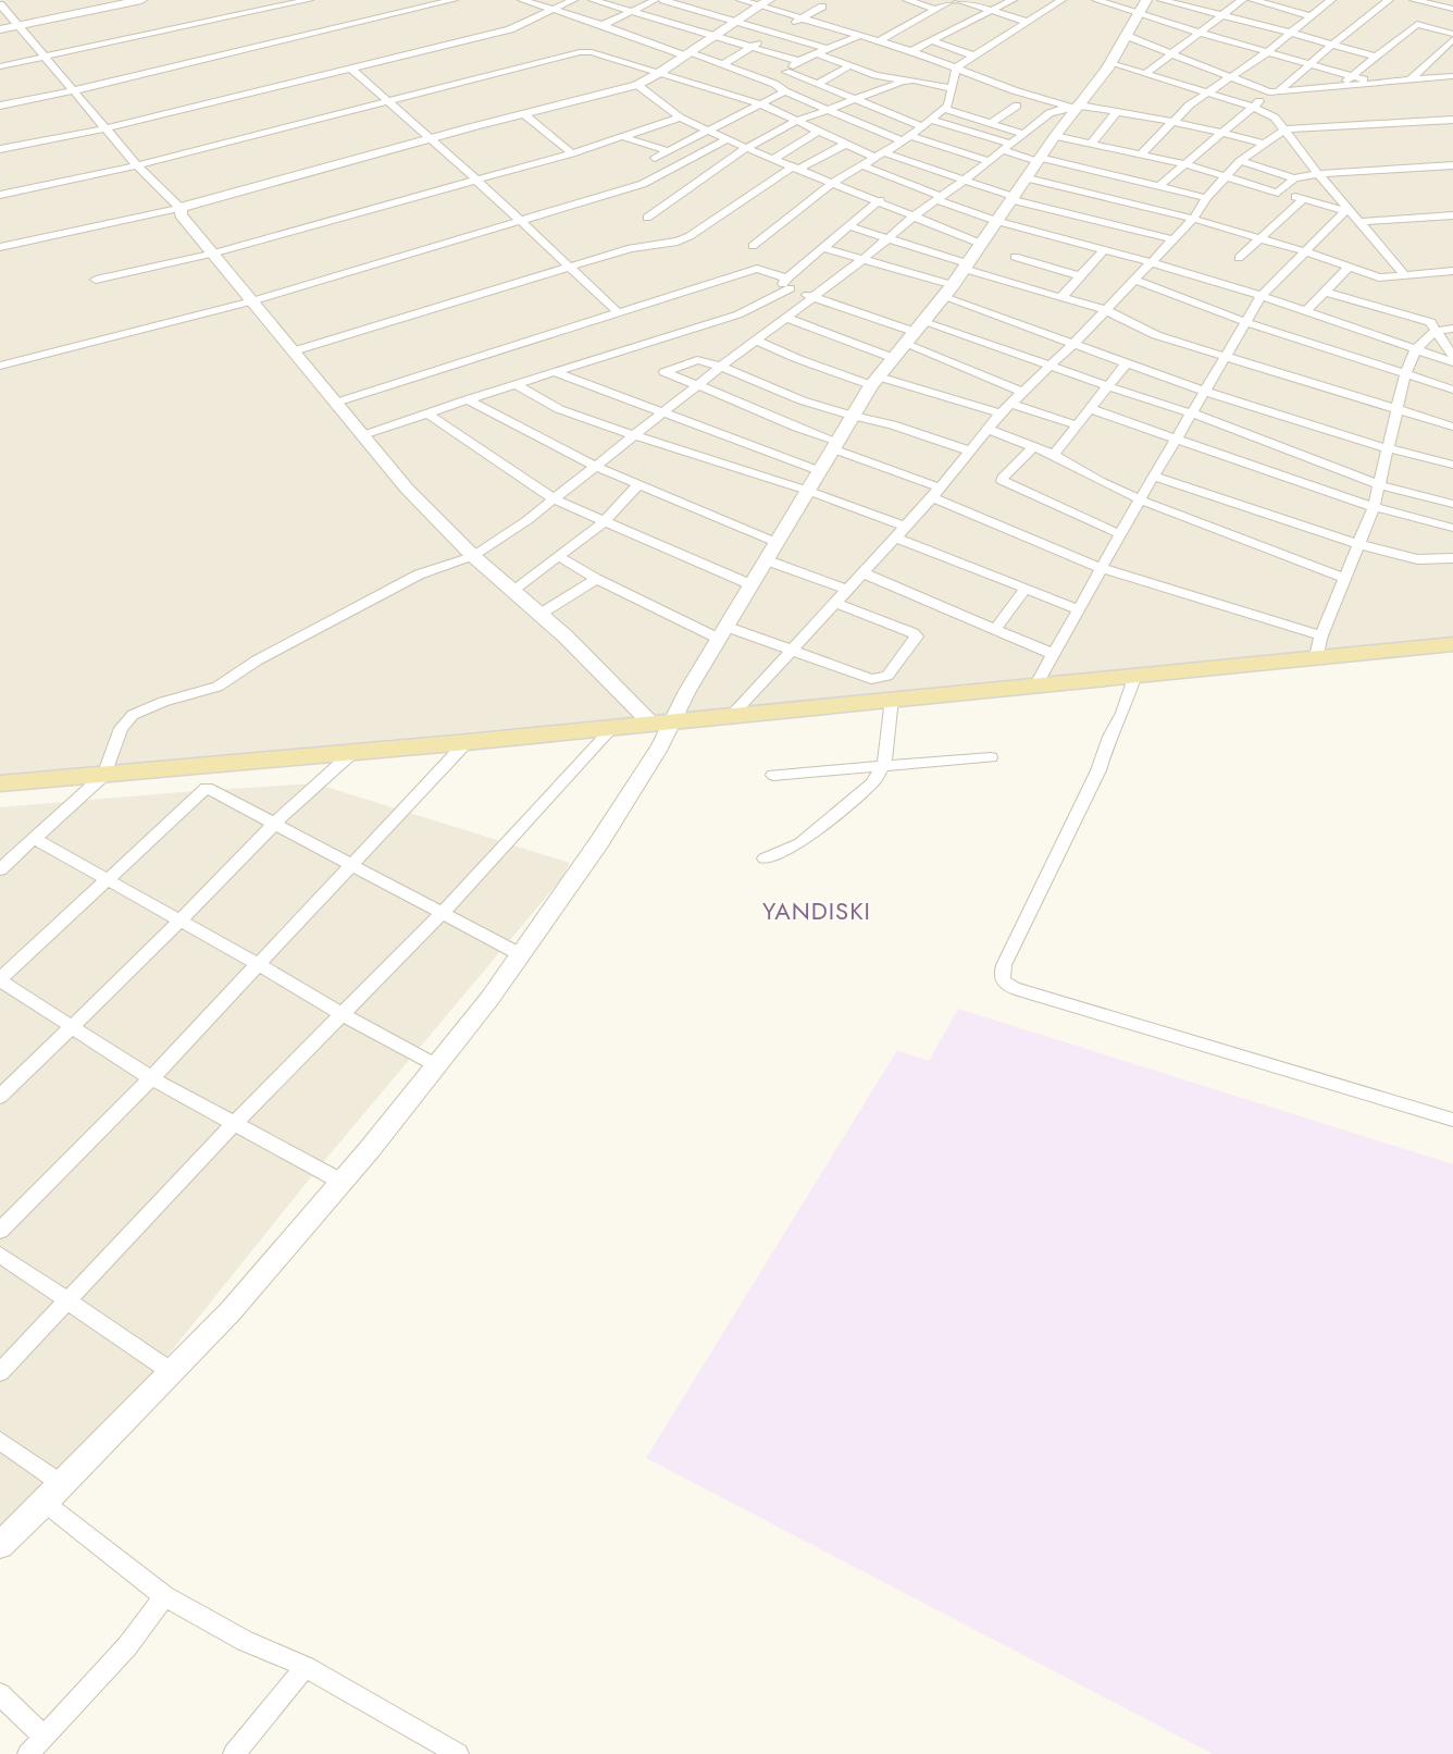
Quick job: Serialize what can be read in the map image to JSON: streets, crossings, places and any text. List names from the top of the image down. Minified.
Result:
{"districts":["YANDISKI"]}
